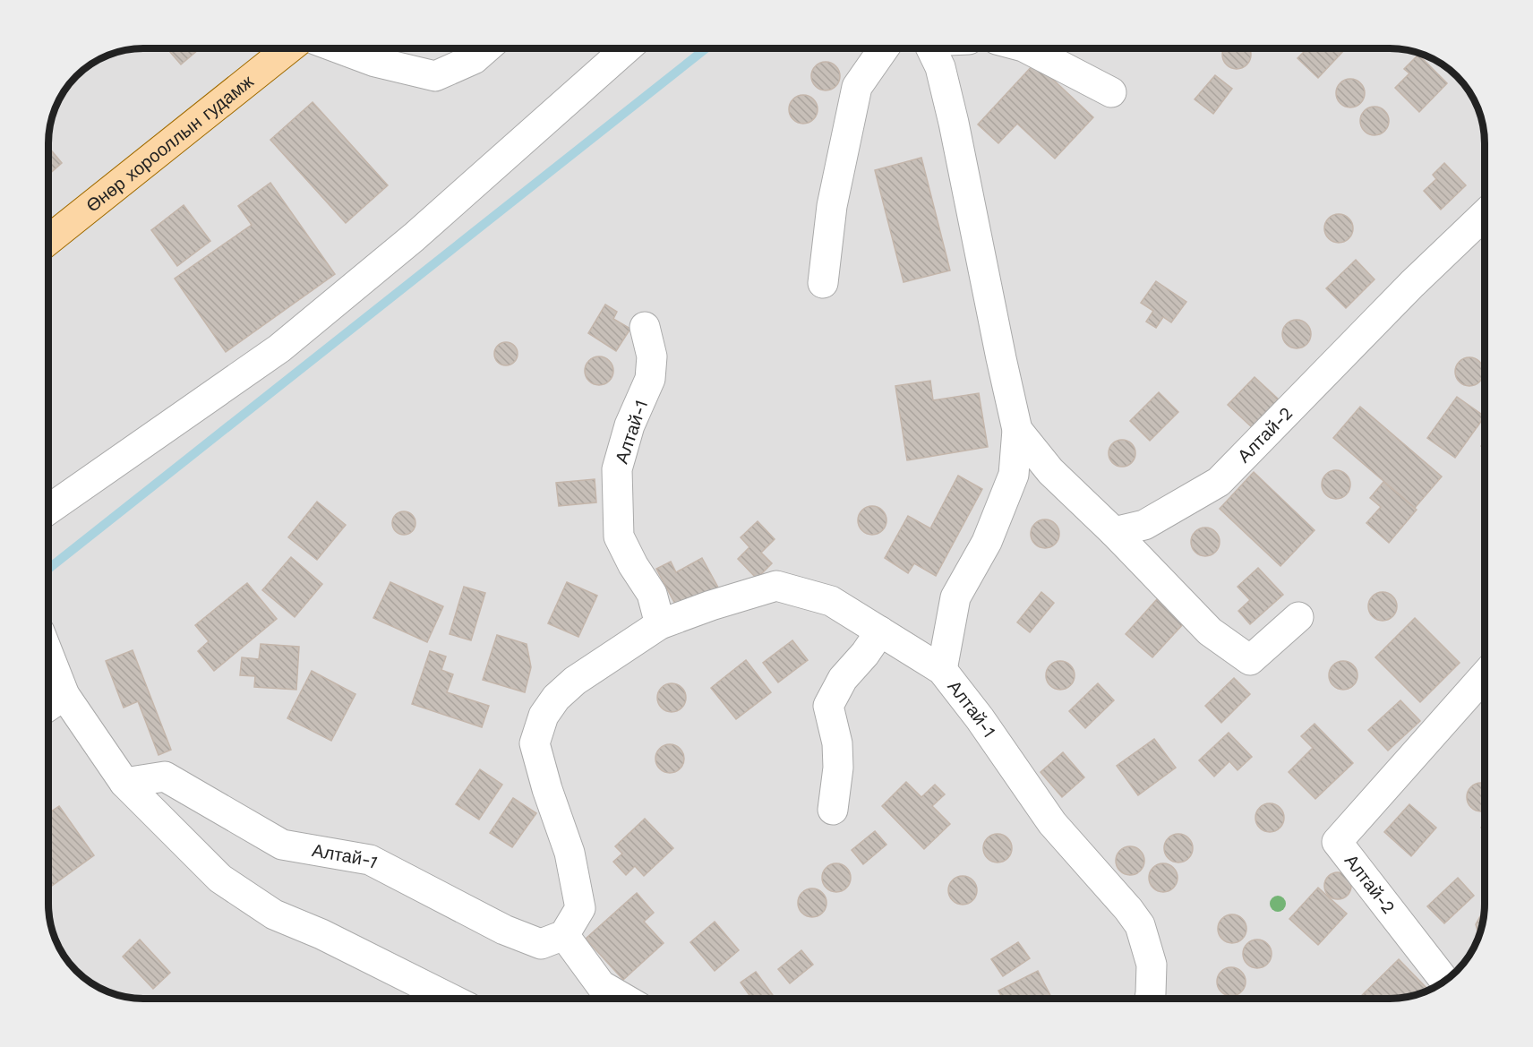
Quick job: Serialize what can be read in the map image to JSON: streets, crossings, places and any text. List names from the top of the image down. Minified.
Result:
{"streets":{"main road":["Өнөр хорооллын гудамж"],"street":["Алтай-1","Алтай-2"]}}
